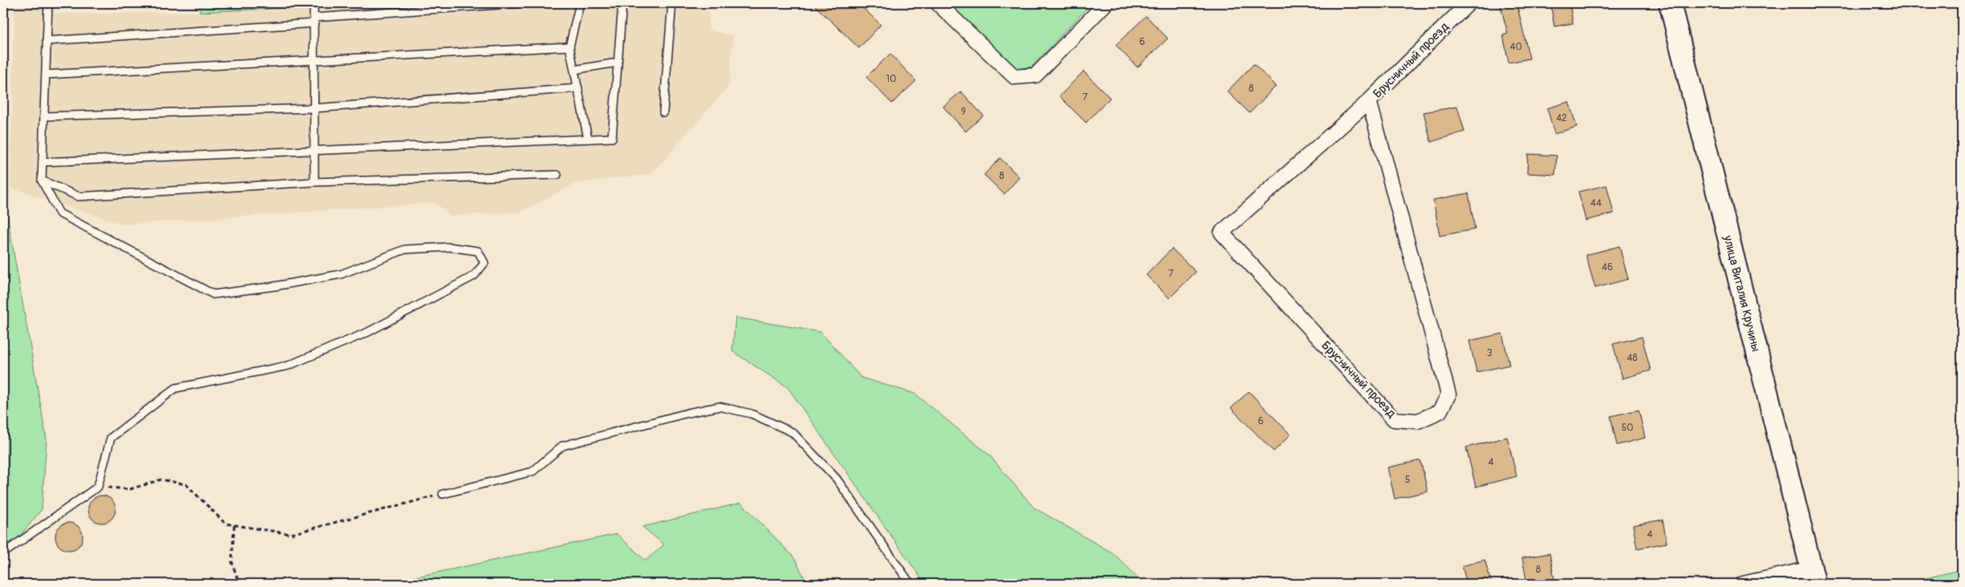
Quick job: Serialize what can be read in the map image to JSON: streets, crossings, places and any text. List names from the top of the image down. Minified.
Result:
{"streets":{"street":["Брусничный проезд","улица Виталия Кручины"]},"house_numbers":["6","40","10","8","7","9","42","8","44","46","7","3","48","6","50","4","5","4","8"]}
